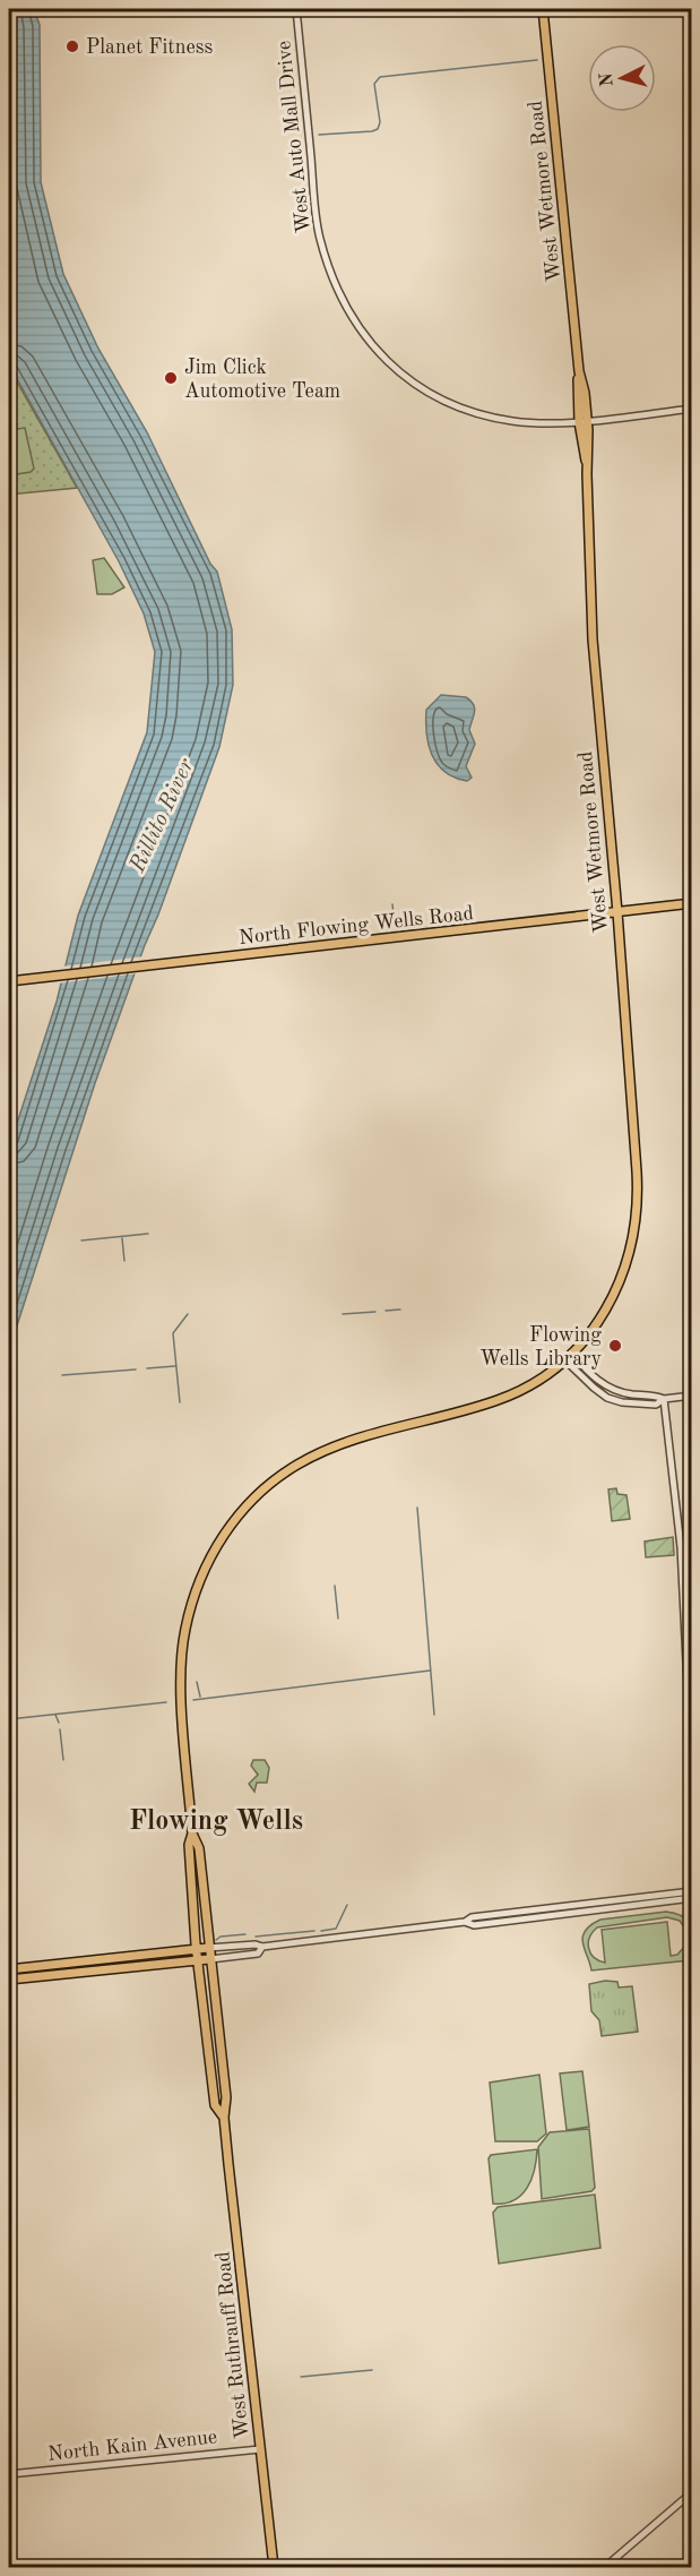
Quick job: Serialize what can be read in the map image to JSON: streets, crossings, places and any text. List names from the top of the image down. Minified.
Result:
{"streets":{"main road":["West Wetmore Road","North Flowing Wells Road","West Ruthrauff Road"],"street":["West Auto Mall Drive","North Kain Avenue"]},"crossings":[["West Auto Mall Drive","West Wetmore Road"],["West Wetmore Road","North Flowing Wells Road"],["West Wetmore Road","West Ruthrauff Road"],["West Ruthrauff Road","North Kain Avenue"]],"districts":["Flowing Wells"],"water":["Rillito River"],"places":["Planet Fitness","Jim Click Automotive Team","Flowing Wells Library"],"north":"left"}
